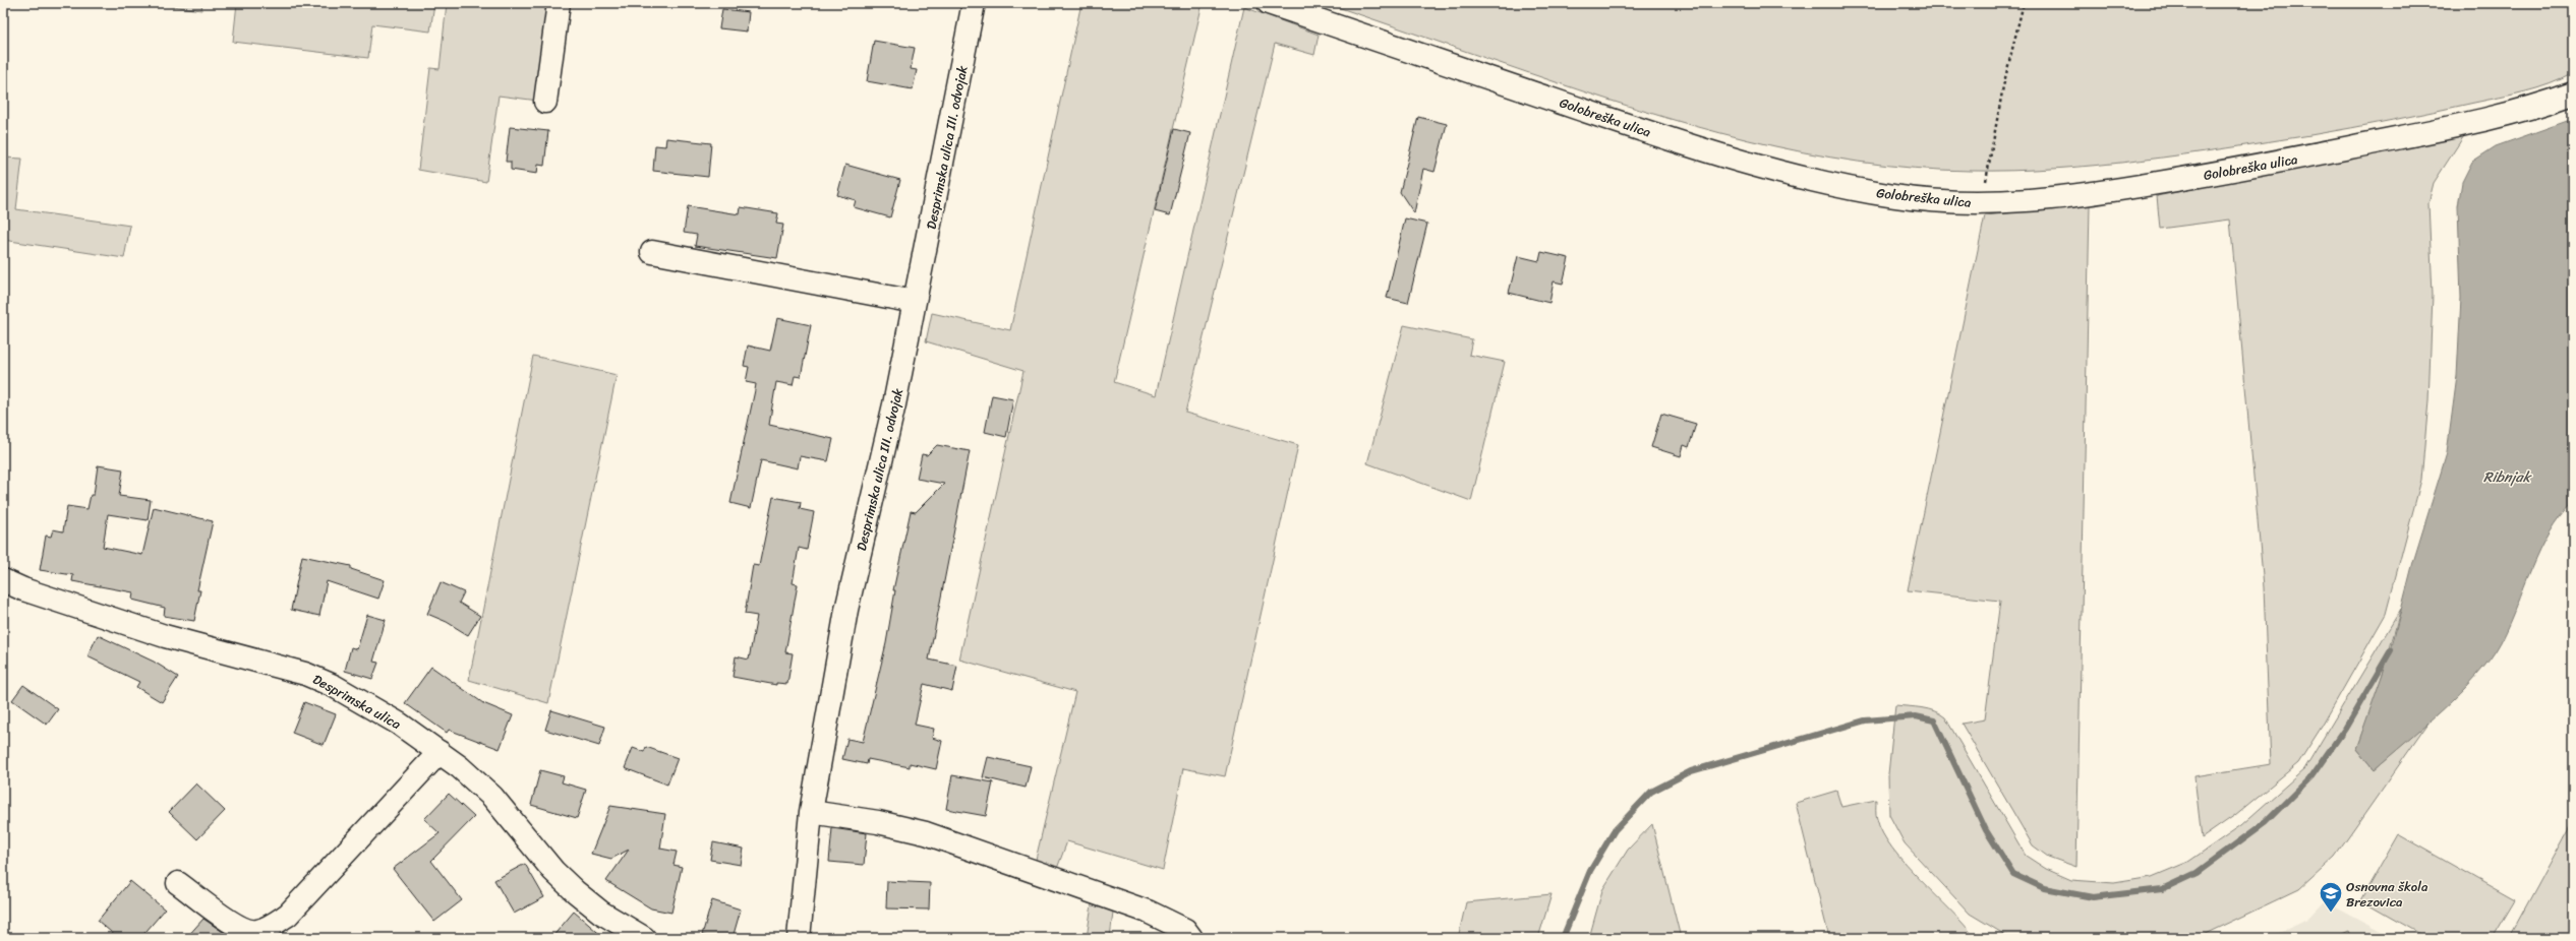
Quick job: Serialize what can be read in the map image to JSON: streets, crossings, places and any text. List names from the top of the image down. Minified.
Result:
{"streets":{"street":["Golobreška ulica","Desprimska ulica III. odvojak","Desprimska ulica"]},"water":["Ribnjak"],"places":{"school or university":["Osnovna škola Brezovica"]}}
